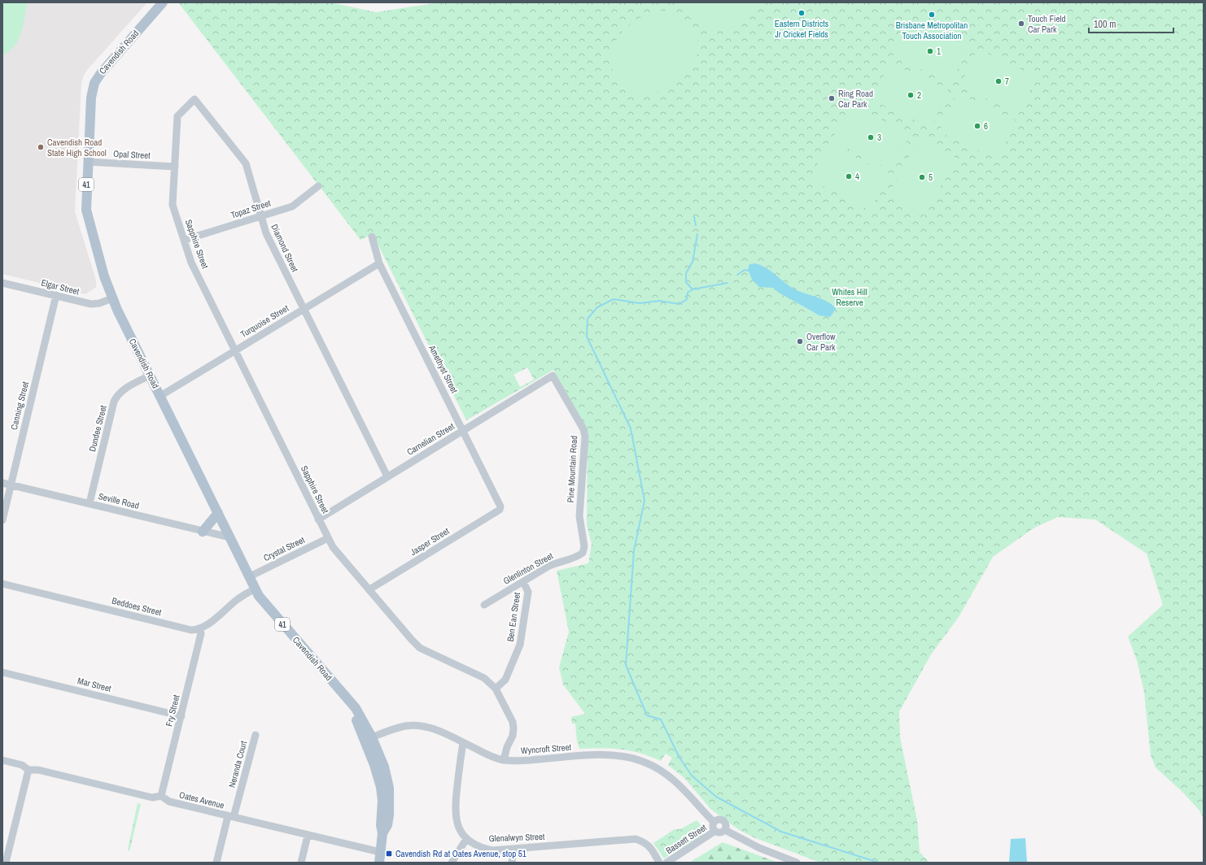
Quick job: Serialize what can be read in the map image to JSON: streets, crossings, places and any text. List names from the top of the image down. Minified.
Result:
{"streets":{"main road":["Cavendish Road","41"],"street":["Opal Street","Topaz Street","Sapphire Street","Diamond Street","Elgar Street","Turquoise Street","Amethyst Street","Canning Street","Dundee Street","Carnelian Street","Pine Mountain Road","Seville Road","Jasper Street","Crystal Street","Glenlinton Street","Beddoes Street","Ben Ean Street","Mar Street","Fry Street","Wyncroft Street","Neranda Court","Oates Avenue","Glenalwyn Street","Bassett Street"]},"crossings":[["Cavendish Road","Opal Street"],["Cavendish Road","Elgar Street"],["Cavendish Road","Turquoise Street"],["Cavendish Road","Dundee Street"],["Cavendish Road","Seville Road"],["Cavendish Road","Crystal Street"],["Cavendish Road","Wyncroft Street"],["Cavendish Road","Oates Avenue"],["Opal Street","Sapphire Street"],["Opal Street","Diamond Street"],["Topaz Street","Sapphire Street"],["Topaz Street","Diamond Street"],["Sapphire Street","Diamond Street"],["Sapphire Street","Turquoise Street"],["Sapphire Street","Carnelian Street"],["Sapphire Street","Jasper Street"],["Sapphire Street","Crystal Street"],["Sapphire Street","Ben Ean Street"],["Sapphire Street","Wyncroft Street"],["Diamond Street","Turquoise Street"],["Diamond Street","Carnelian Street"],["Elgar Street","Canning Street"],["Turquoise Street","Amethyst Street"],["Amethyst Street","Carnelian Street"],["Amethyst Street","Jasper Street"],["Canning Street","Seville Road"],["Dundee Street","Seville Road"],["Carnelian Street","Pine Mountain Road"],["Pine Mountain Road","Glenlinton Street"],["Glenlinton Street","Ben Ean Street"],["Beddoes Street","Fry Street"],["Mar Street","Fry Street"],["Fry Street","Oates Avenue"],["Wyncroft Street","Glenalwyn Street"],["Wyncroft Street","Bassett Street"],["Neranda Court","Oates Avenue"]],"parks":["Whites Hill Reserve"],"places":{"other":["Eastern Districts Jr Cricket Fields","Brisbane Metropolitan Touch Association","Touch Field Car Park","1","7","2","Ring Road Car Park","6","3","Cavendish Road State High School","4","5","Overflow Car Park"],"transit":["Cavendish Rd at Oates Avenue, stop 51"]},"scale_bar":"100 m"}
